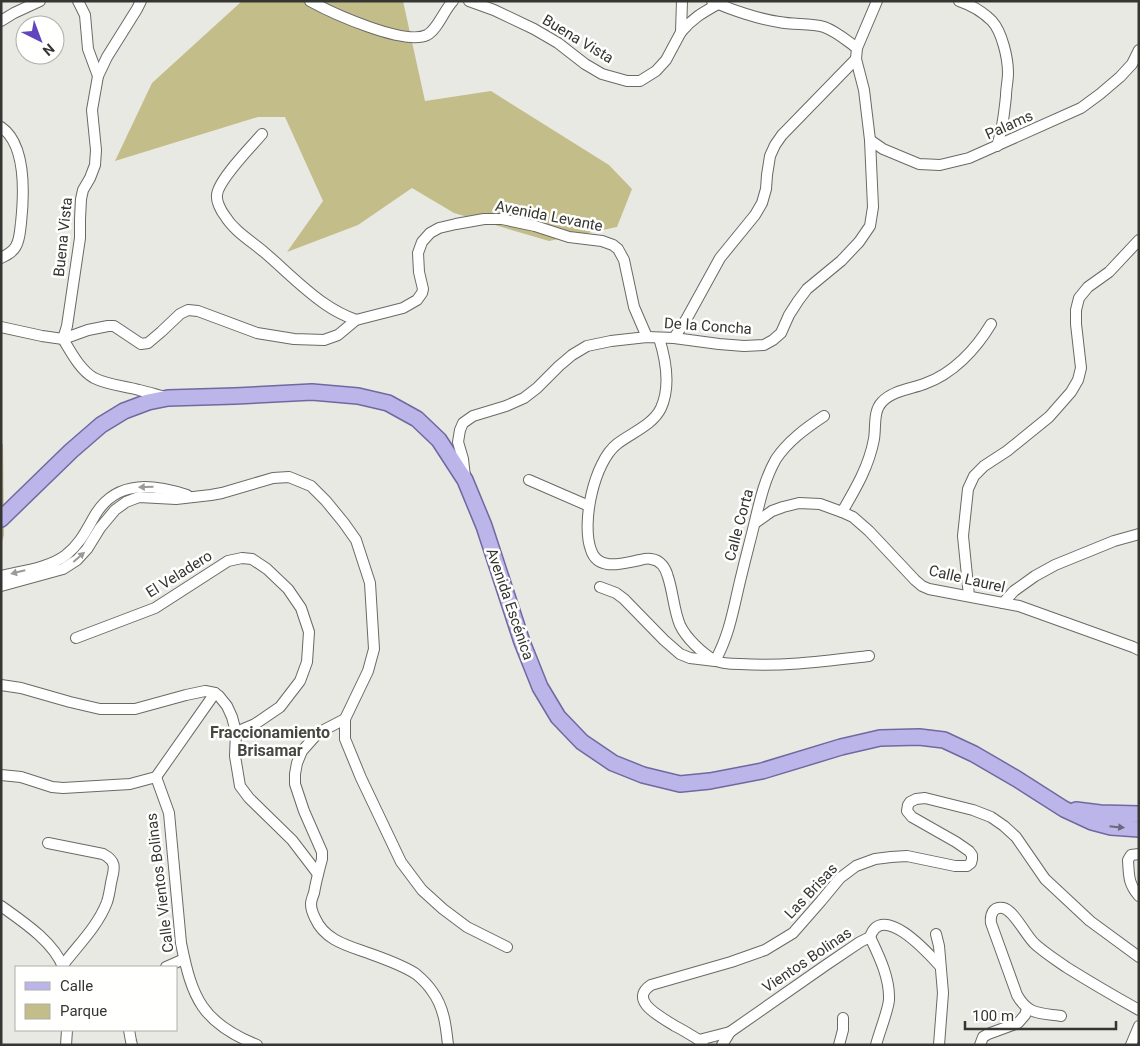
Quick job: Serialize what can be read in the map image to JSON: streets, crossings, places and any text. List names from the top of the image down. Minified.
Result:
{"streets":{"main road":["Avenida Escénica"],"street":["Buena Vista","Palams","Avenida Levante","De la Concha","Calle Corta","El Veladero","Calle Laurel","Calle Vientos Bolinas","Las Brisas","Vientos Bolinas"]},"crossings":[["Buena Vista","Avenida Levante"],["Palams","De la Concha"],["Avenida Levante","De la Concha"],["De la Concha","Avenida Escénica"],["Calle Corta","Calle Laurel"],["Las Brisas","Vientos Bolinas"]],"districts":["Fraccionamiento Brisamar"],"legend":["Calle","Parque"],"scale_bar":"100 m","north":"bottom right"}
